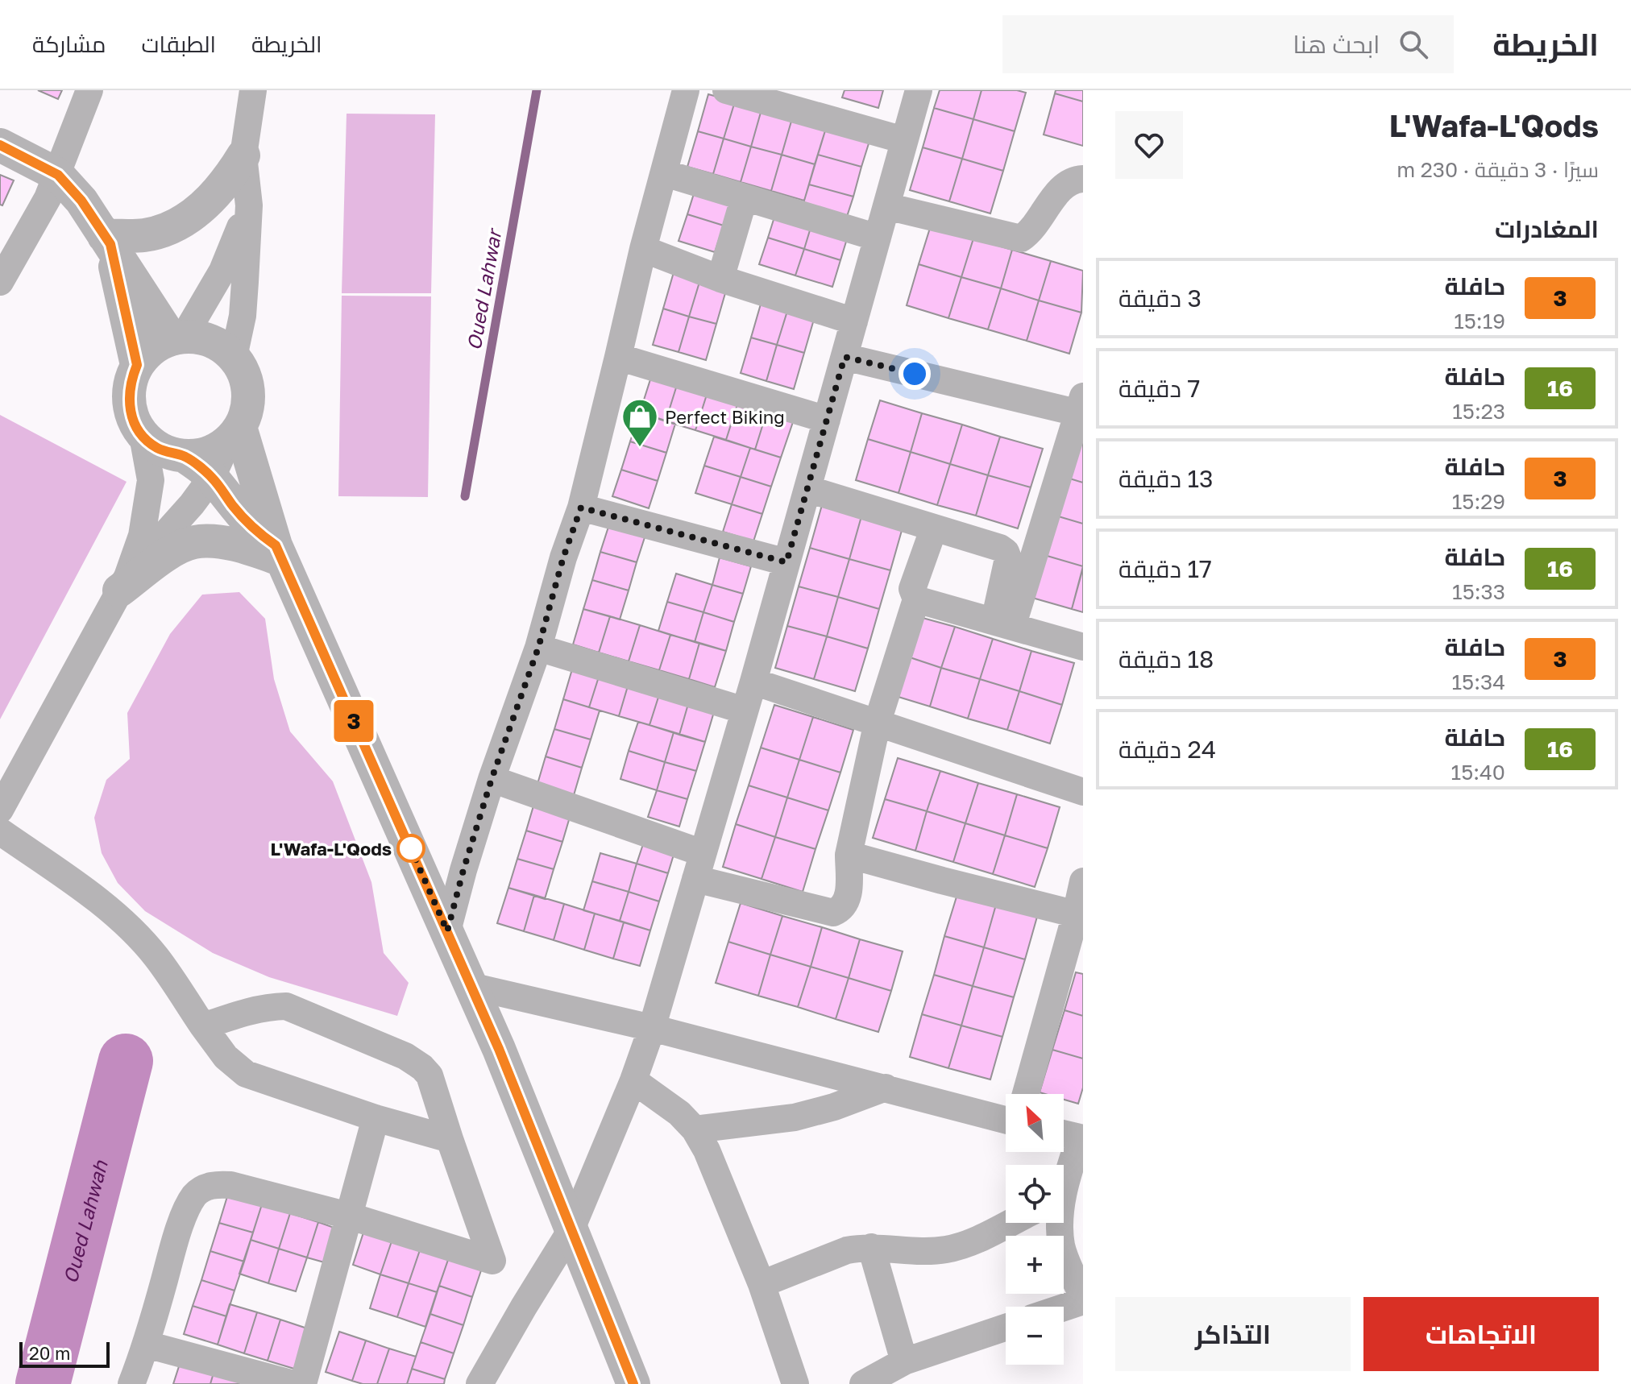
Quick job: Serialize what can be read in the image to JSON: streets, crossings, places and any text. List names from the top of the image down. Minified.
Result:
{"water":["Oued Lahwar","Oued Lahwah"],"places":{"shop":["Perfect Biking"],"other":["L'Wafa-L'Qods"]},"lines":["bus line 3"],"scale_bar":"20 m","north":"top left","page":{"header":"الخريطة","search":"ابحث هنا","nav":["الخريطة","الطبقات","مشاركة"],"heading":[["L'Wafa-L'Qods","سيرًا · 3 دقيقة · 230 m"],"المغادرات"],"on_map":"3","list":[{"mark":"3","name":"حافلة","note":"15:19","value":"3 دقيقة"},{"mark":"16","name":"حافلة","note":"15:23","value":"7 دقيقة"},{"mark":"3","name":"حافلة","note":"15:29","value":"13 دقيقة"},{"mark":"16","name":"حافلة","note":"15:33","value":"17 دقيقة"},{"mark":"3","name":"حافلة","note":"15:34","value":"18 دقيقة"},{"mark":"16","name":"حافلة","note":"15:40","value":"24 دقيقة"}],"map_buttons":["+","−"],"buttons":["الاتجاهات","التذاكر"],"scale":"20 m"}}
